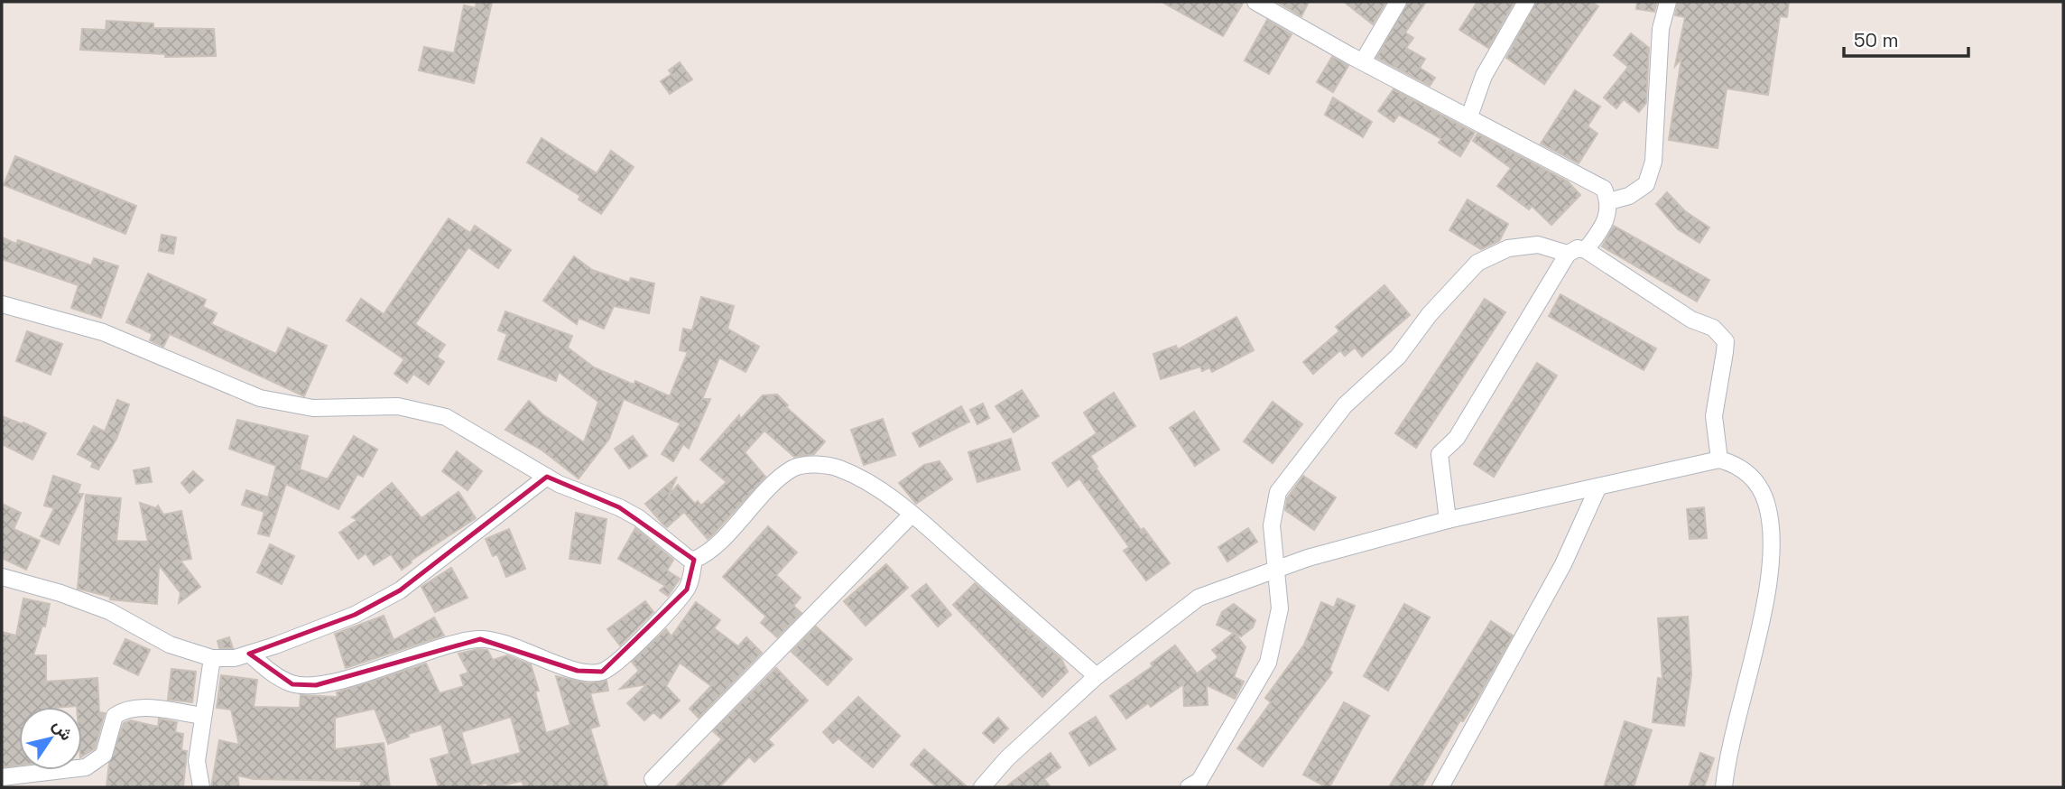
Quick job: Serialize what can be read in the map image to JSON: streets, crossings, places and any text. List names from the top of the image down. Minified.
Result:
{"scale_bar":"50 m","north":"top right"}
